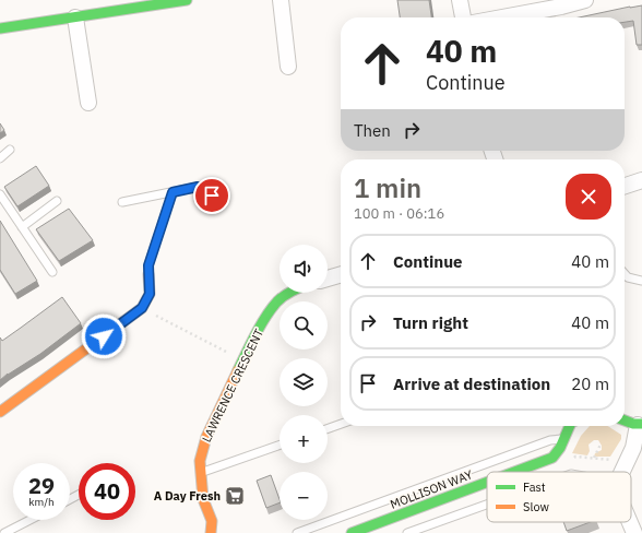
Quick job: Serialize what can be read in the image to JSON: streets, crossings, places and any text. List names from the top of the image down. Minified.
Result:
{"streets":{"street":["LAWRENCE CRESCENT","MOLLISON WAY"]},"places":{"supermarket":["A Day Fresh"]},"legend":["Fast","Slow"],"page":{"turn":["40 m","Continue"],"then":"Then","heading":["1 min","100 m · 06:16"],"list":[{"name":"Continue","value":"40 m"},{"name":"Turn right","value":"40 m"},{"name":"Arrive at destination","value":"20 m"}],"map_buttons":["+","−"],"speed":"29 km/h","limit":"40"}}
